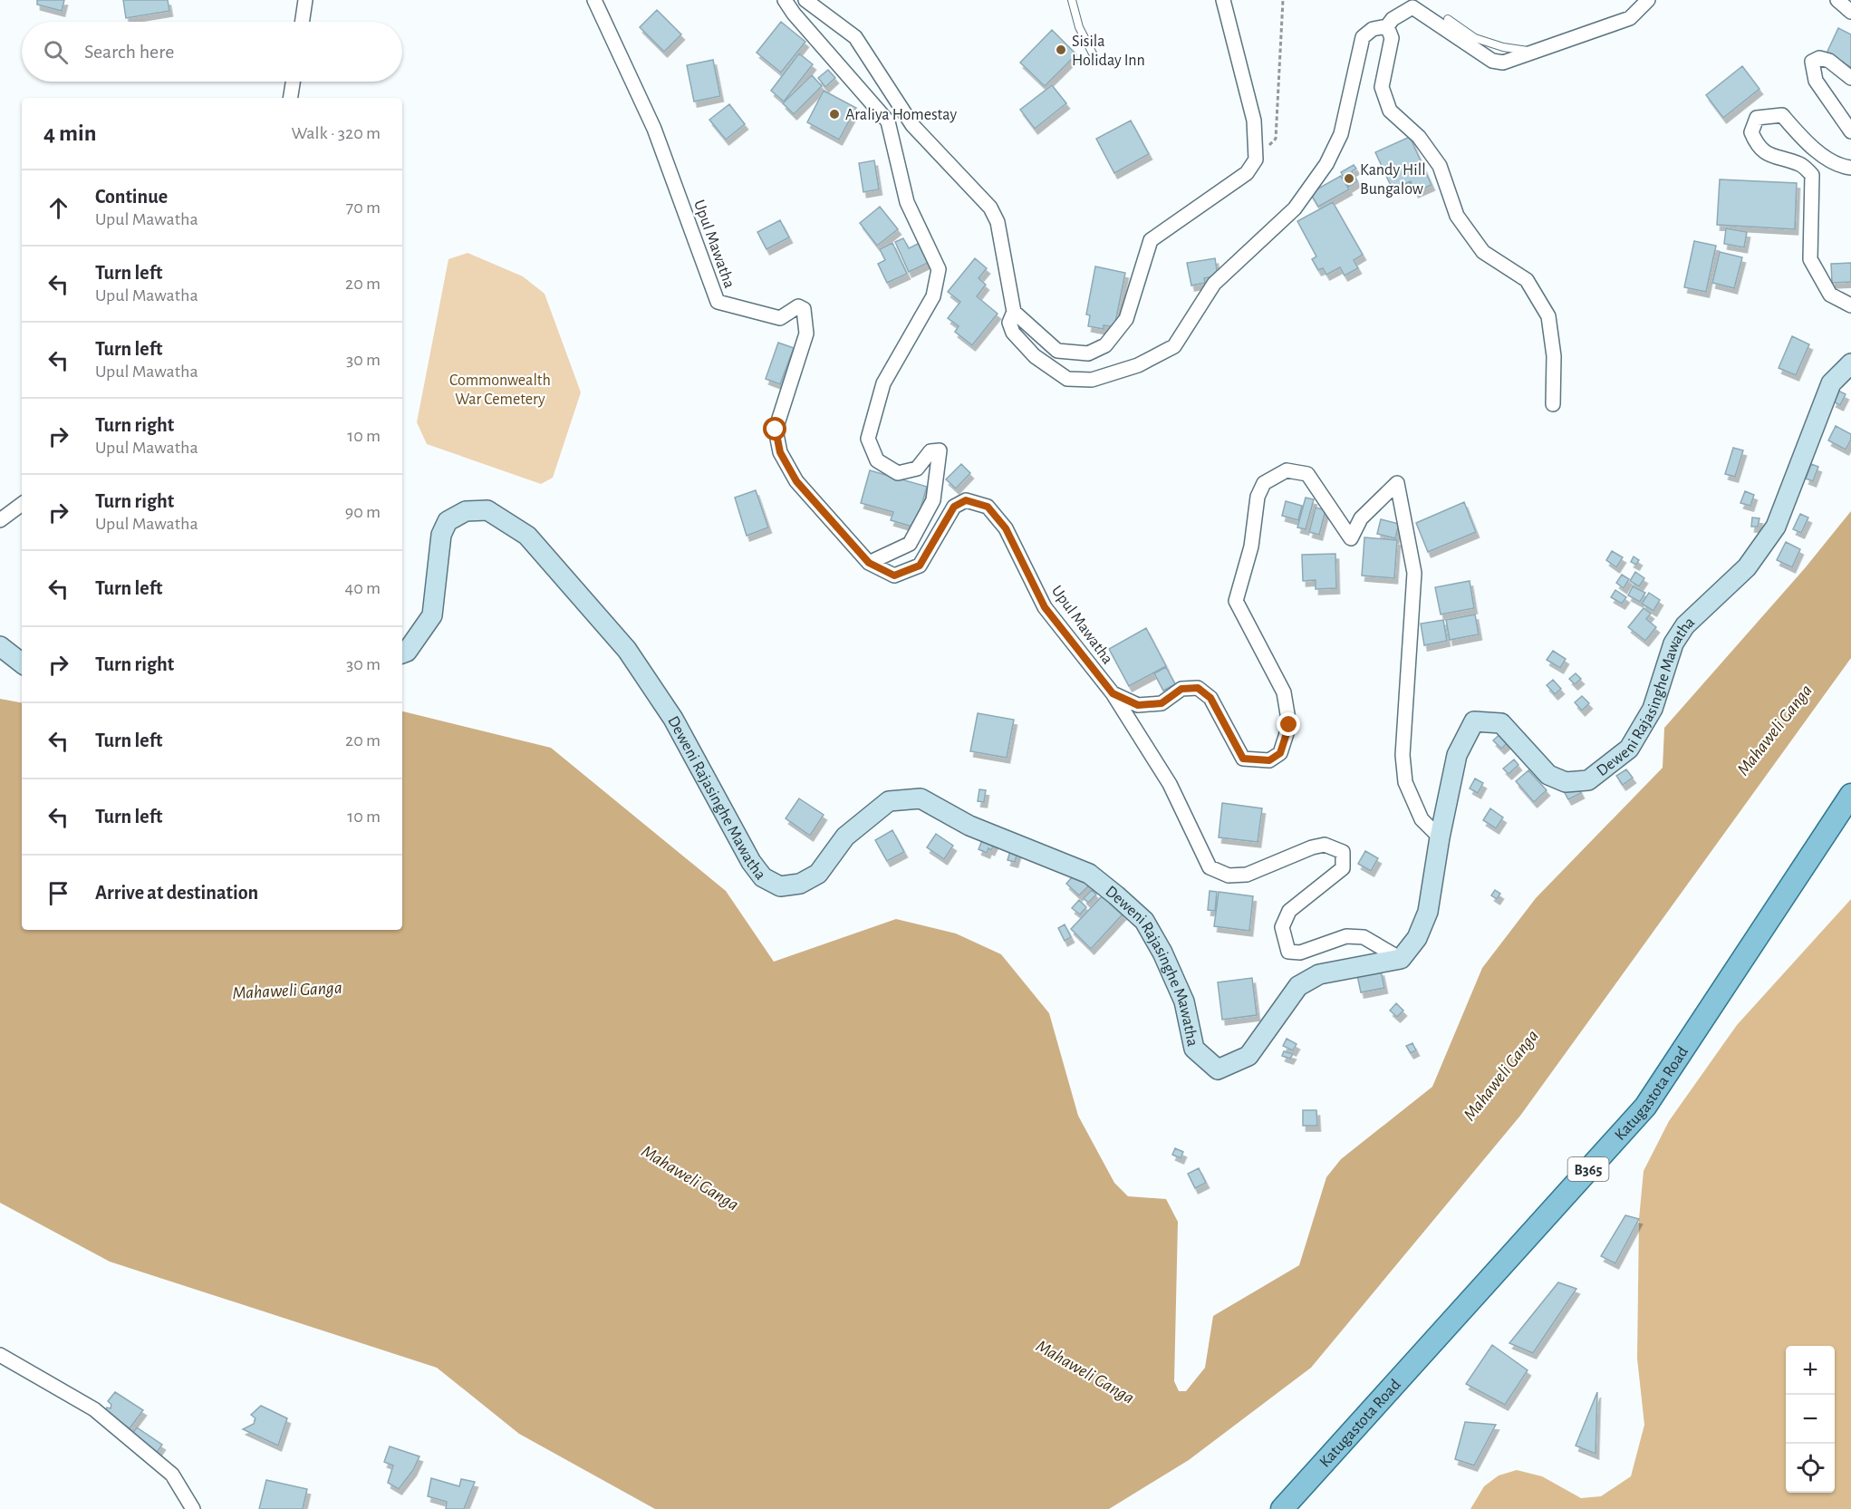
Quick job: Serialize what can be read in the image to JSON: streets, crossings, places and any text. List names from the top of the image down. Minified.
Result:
{"streets":{"main road":["Katugastota Road","B365"],"street":["Upul Mawatha","Deweni Rajasinghe Mawatha"]},"crossings":[["Upul Mawatha","Deweni Rajasinghe Mawatha"]],"water":["Mahaweli Ganga"],"parks":["Commonwealth War Cemetery"],"places":["Sisila Holiday Inn","Araliya Homestay","Kandy Hill Bungalow"],"page":{"search":"Search here","heading":["4 min","Walk · 320 m"],"list":[["Continue","Upul Mawatha","70 m"],["Turn left","Upul Mawatha","20 m"],["Turn left","Upul Mawatha","30 m"],["Turn right","Upul Mawatha","10 m"],["Turn right","Upul Mawatha","90 m"],["Turn left","40 m"],["Turn right","30 m"],["Turn left","20 m"],["Turn left","10 m"],"Arrive at destination"],"map_buttons":["+","−"]}}
